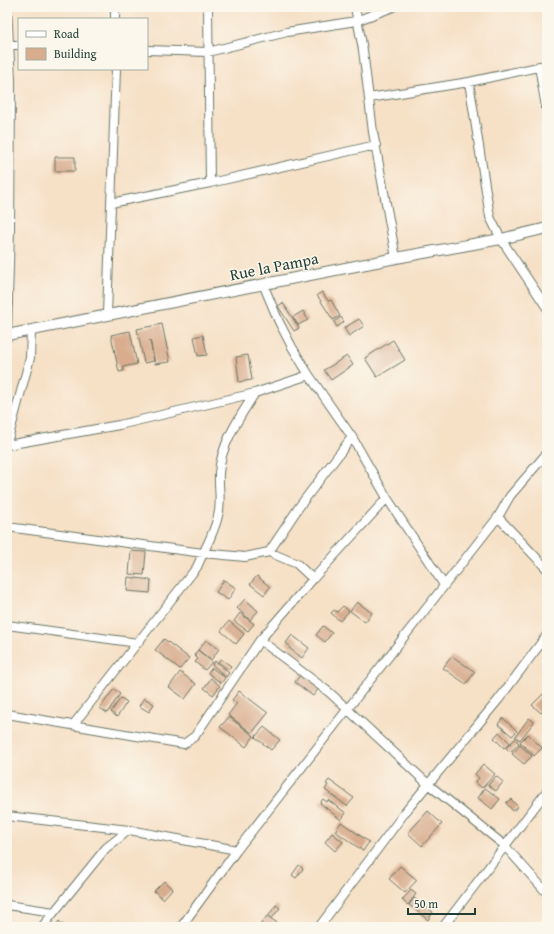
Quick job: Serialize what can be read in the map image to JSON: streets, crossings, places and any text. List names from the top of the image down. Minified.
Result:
{"streets":{"street":["Rue la Pampa"]},"legend":["Road","Building"],"scale_bar":"50 m"}
